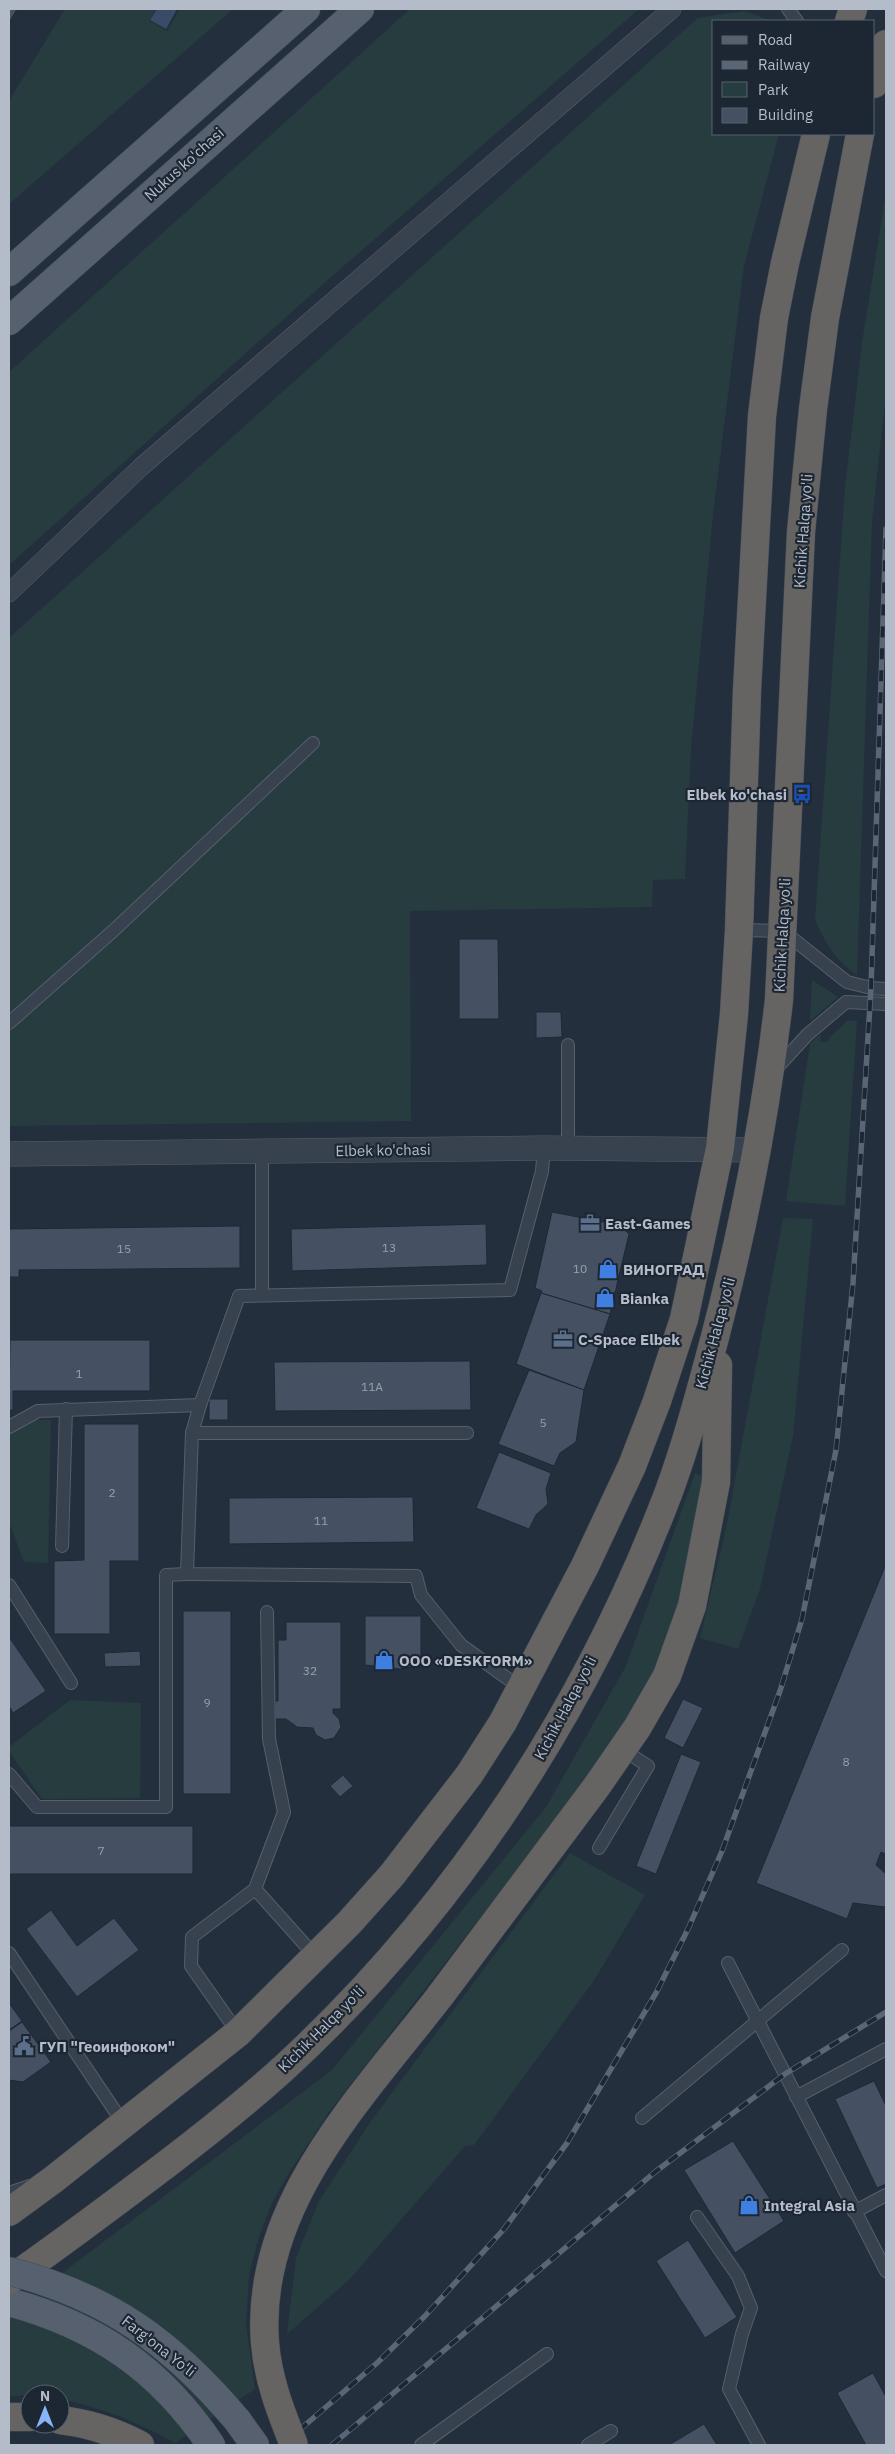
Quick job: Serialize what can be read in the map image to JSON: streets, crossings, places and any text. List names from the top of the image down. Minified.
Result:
{"streets":{"highway":["Kichik Halqa yo'li"],"main road":["Nukus ko'chasi","Farg'ona Yo'li"],"street":["Elbek ko'chasi"]},"crossings":[["Kichik Halqa yo'li","Elbek ko'chasi"]],"places":{"bus stop":["Elbek ko'chasi"],"office":["East-Games","C-Space Elbek"],"shop":["ВИНОГРАД","Bianka","ООО «DESKFORM»","Integral Asia"],"public building":["ГУП \"Геоинфоком\""]},"house_numbers":["13","15","10","1","11A","5","2","11","32","9","8","7"],"legend":["Road","Railway","Park","Building"],"north":"top"}
